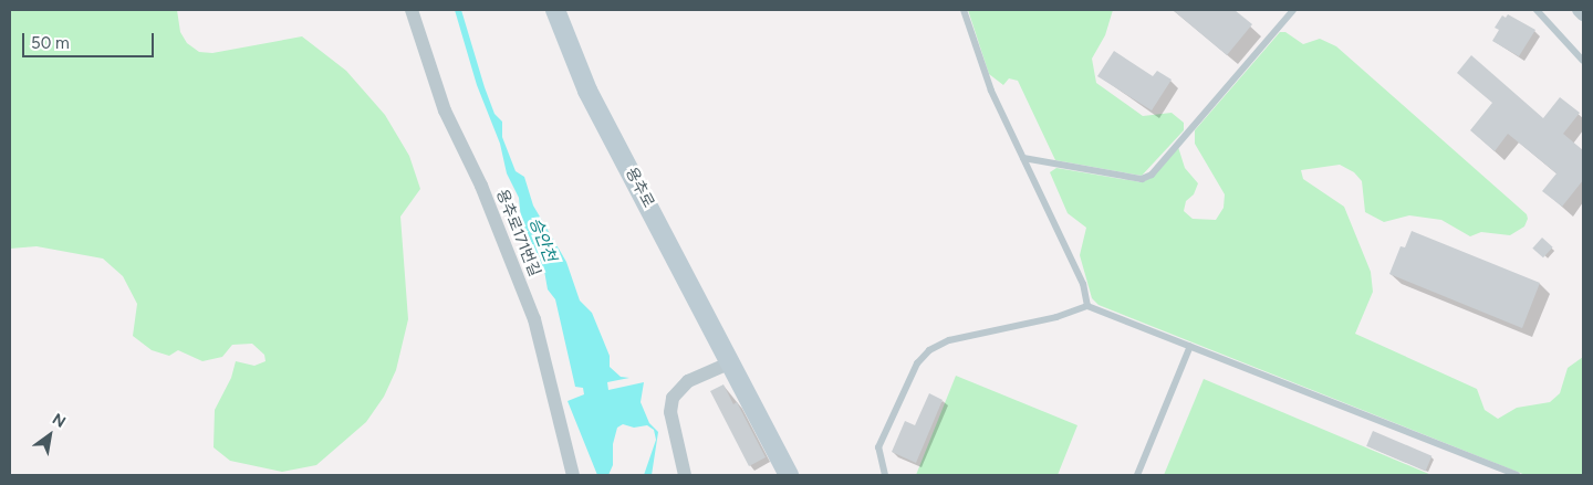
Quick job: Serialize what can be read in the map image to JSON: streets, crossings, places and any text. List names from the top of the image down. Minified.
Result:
{"streets":{"street":["용추로","용추로171번길"]},"water":["승안천"],"scale_bar":"50 m","north":"top right"}
